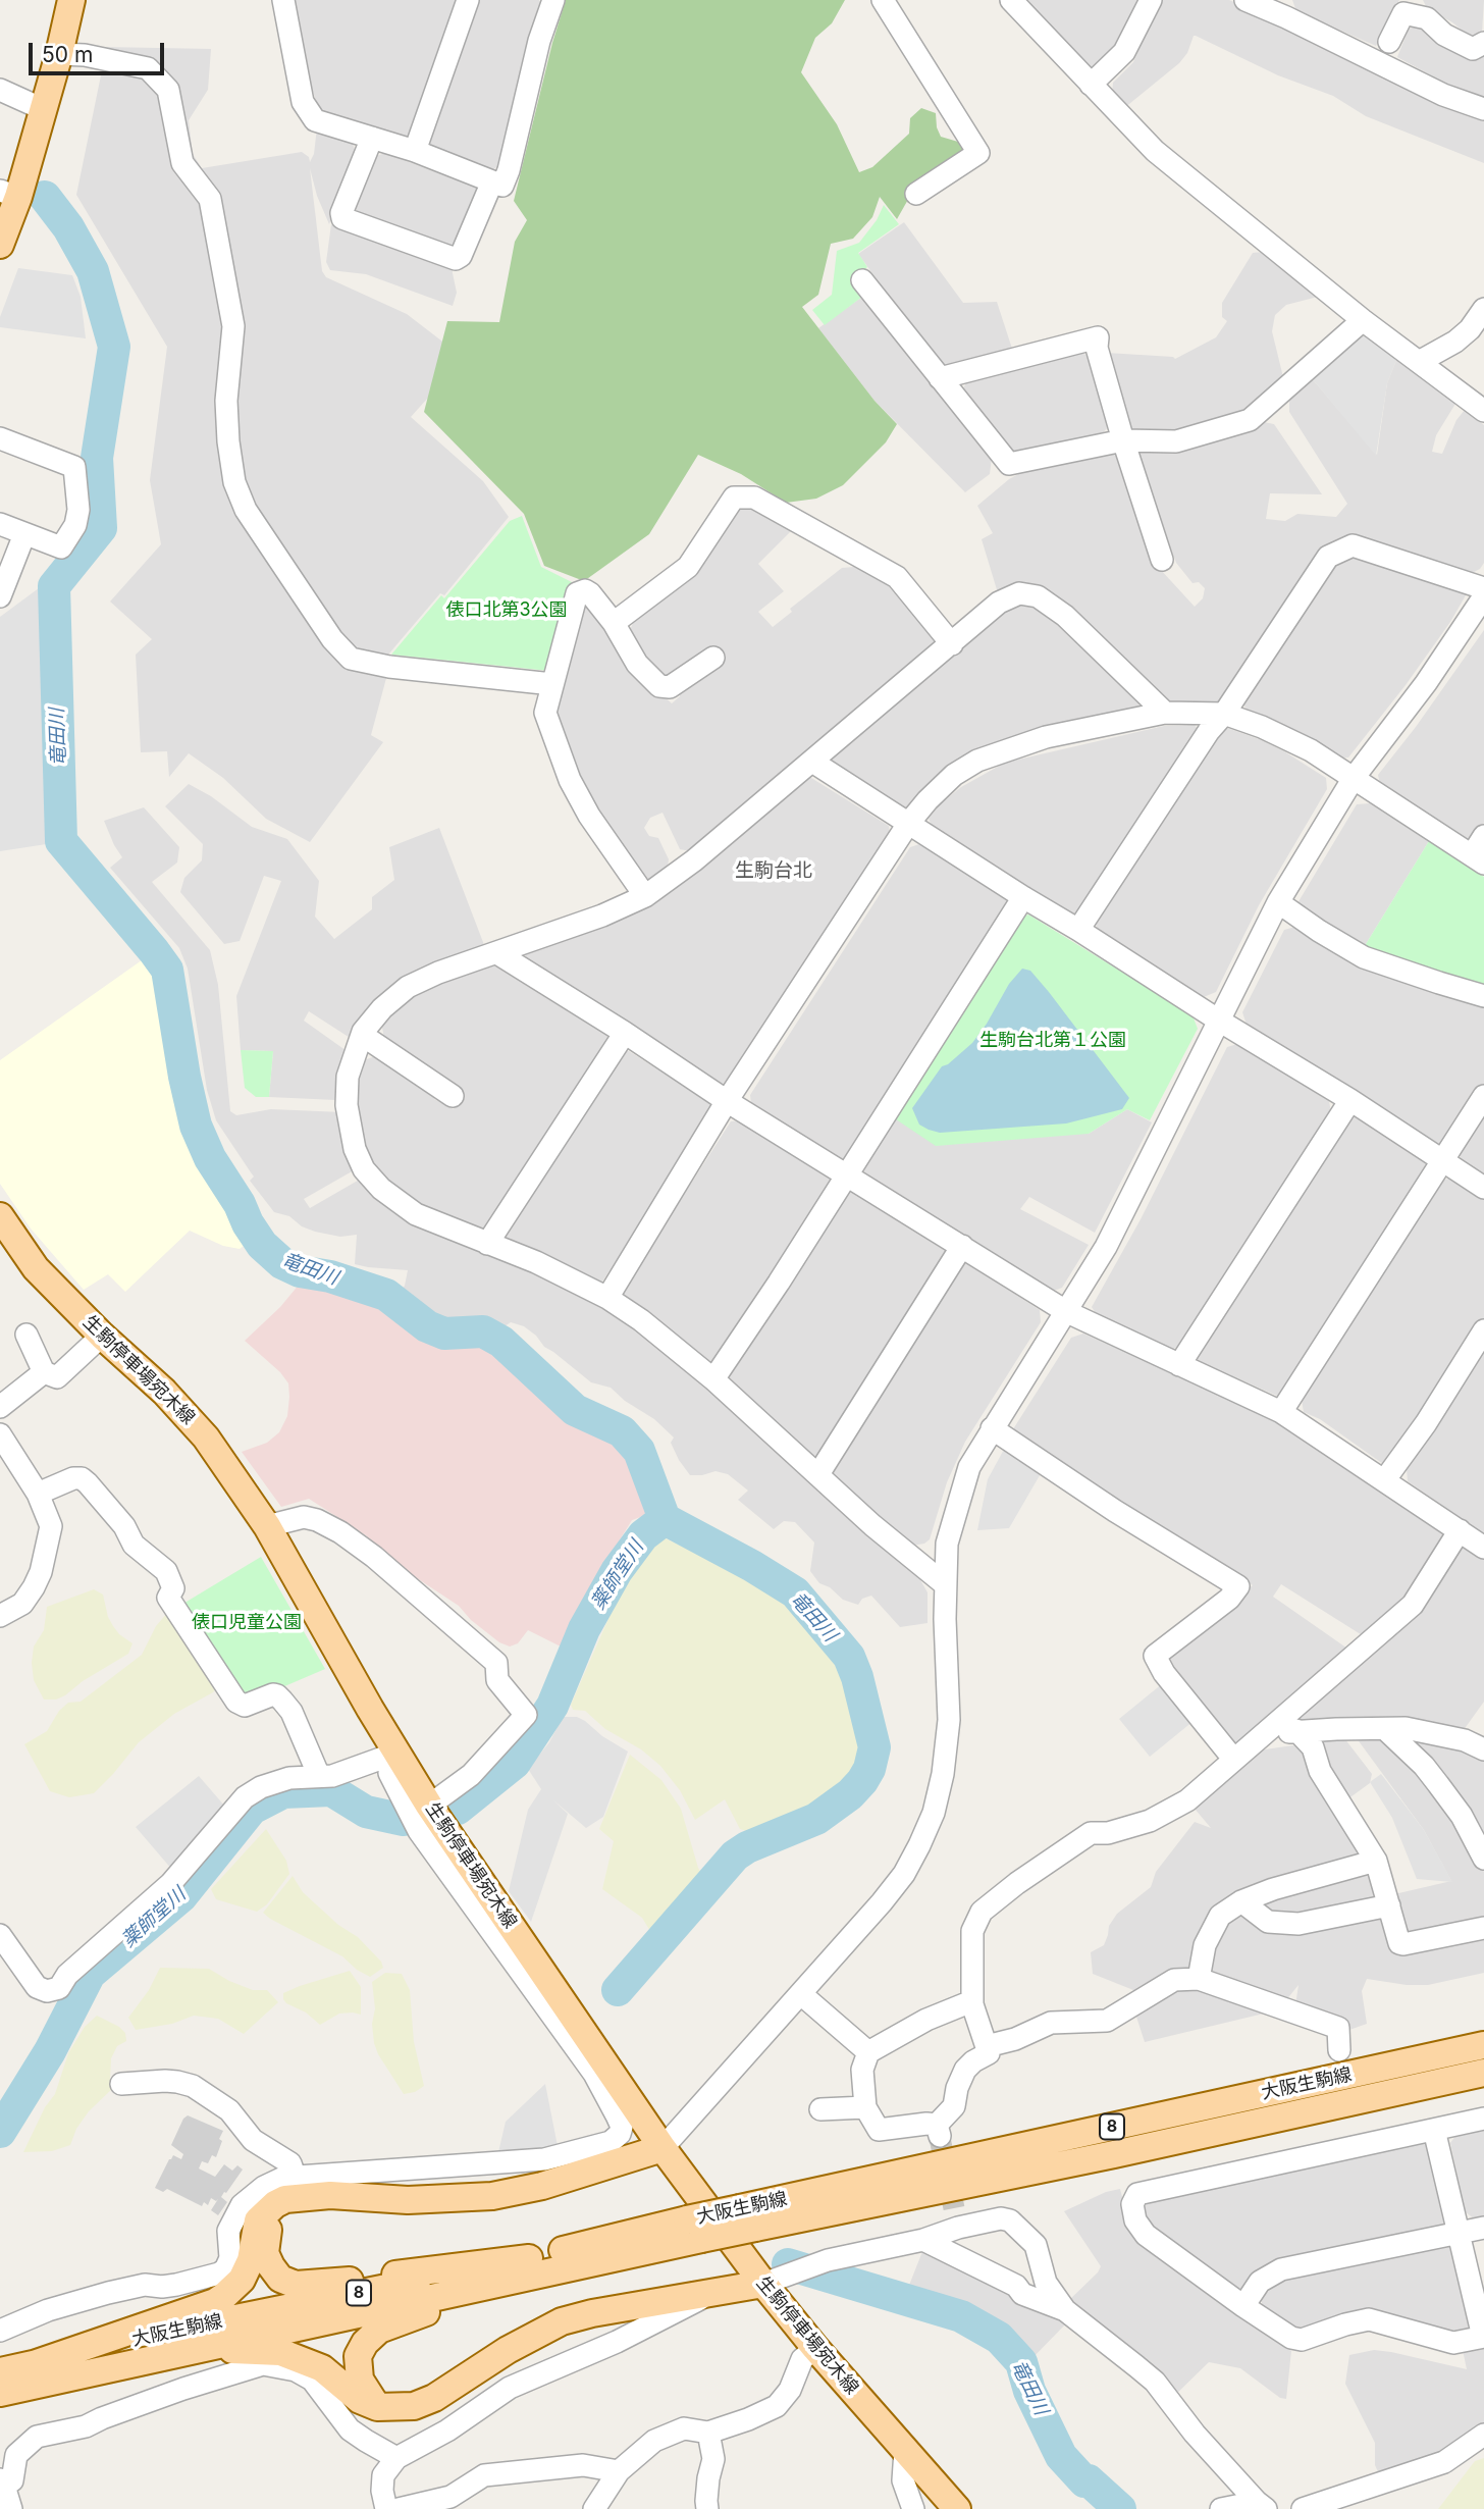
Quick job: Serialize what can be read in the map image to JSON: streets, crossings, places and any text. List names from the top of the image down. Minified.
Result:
{"streets":{"main road":["生駒停車場宛木線","大阪生駒線","8"]},"districts":["生駒台北"],"water":["竜田川","薬師堂川"],"parks":["俵口北第3公園","生駒台北第１公園","俵口児童公園"],"scale_bar":"50 m"}
